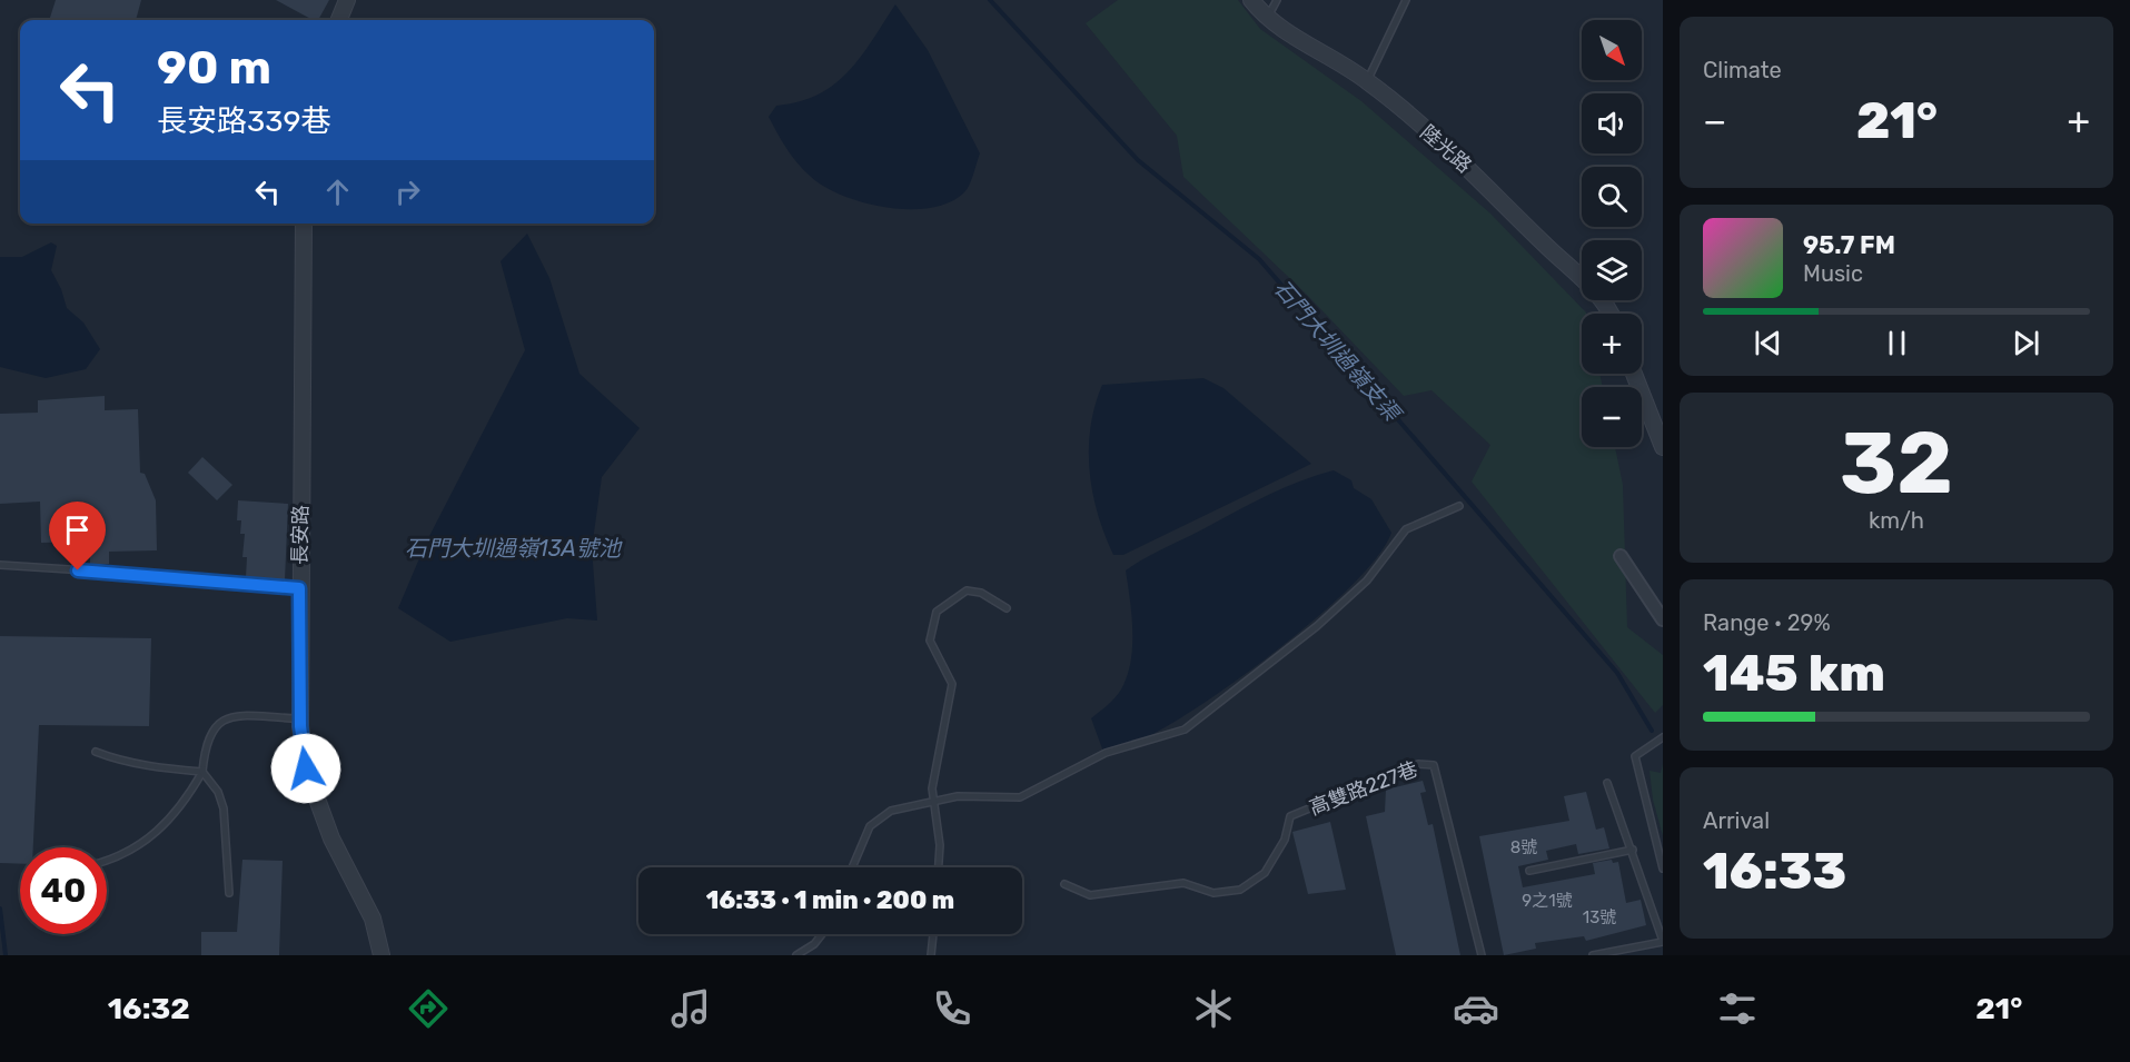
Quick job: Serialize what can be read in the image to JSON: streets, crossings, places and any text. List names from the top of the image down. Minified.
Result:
{"streets":{"street":["陸光路","長安路"],"lane":["高雙路227巷"]},"water":["石門大圳過嶺支渠","石門大圳過嶺13A號池"],"house_numbers":["8號","9之1號","13號"],"north":"bottom right","page":{"tile":["Climate",["32","km/h"],["Range · 29%","145 km"],["Arrival","16:33"]],"map_buttons":["+","−"],"turn":["90 m","長安路339巷"],"heat":["−","21°","+"],"song":["95.7 FM","Music"],"limit":"40","trip":"16:33 · 1 min · 200 m","tabs":["16:32","21°"]}}
